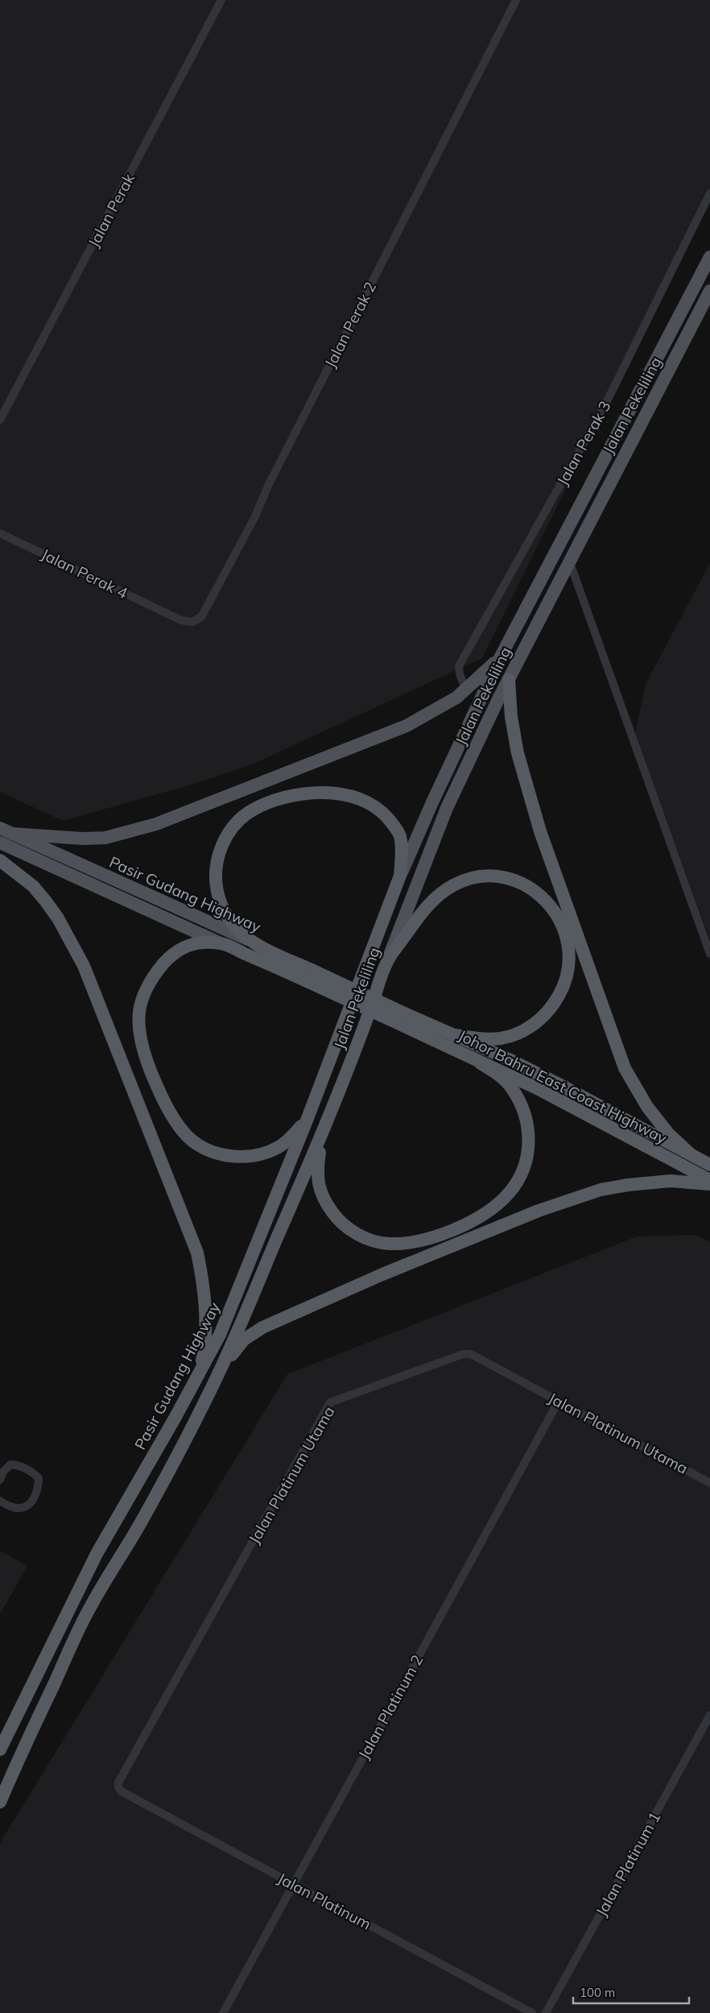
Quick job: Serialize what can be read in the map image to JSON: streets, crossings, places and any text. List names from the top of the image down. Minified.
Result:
{"streets":{"highway":["Jalan Pekeliling","Pasir Gudang Highway","Johor Bahru East Coast Highway"],"street":["Jalan Perak","Jalan Perak 2","Jalan Perak 3","Jalan Perak 4","Jalan Platinum Utama","Jalan Platinum 2","Jalan Platinum 1","Jalan Platinum"]},"crossings":[["Jalan Perak 2","Jalan Perak 4"],["Jalan Pekeliling","Pasir Gudang Highway"],["Pasir Gudang Highway","Johor Bahru East Coast Highway"],["Jalan Platinum Utama","Jalan Platinum 2"],["Jalan Platinum Utama","Jalan Platinum"],["Jalan Platinum 2","Jalan Platinum"]],"scale_bar":"100 m"}
